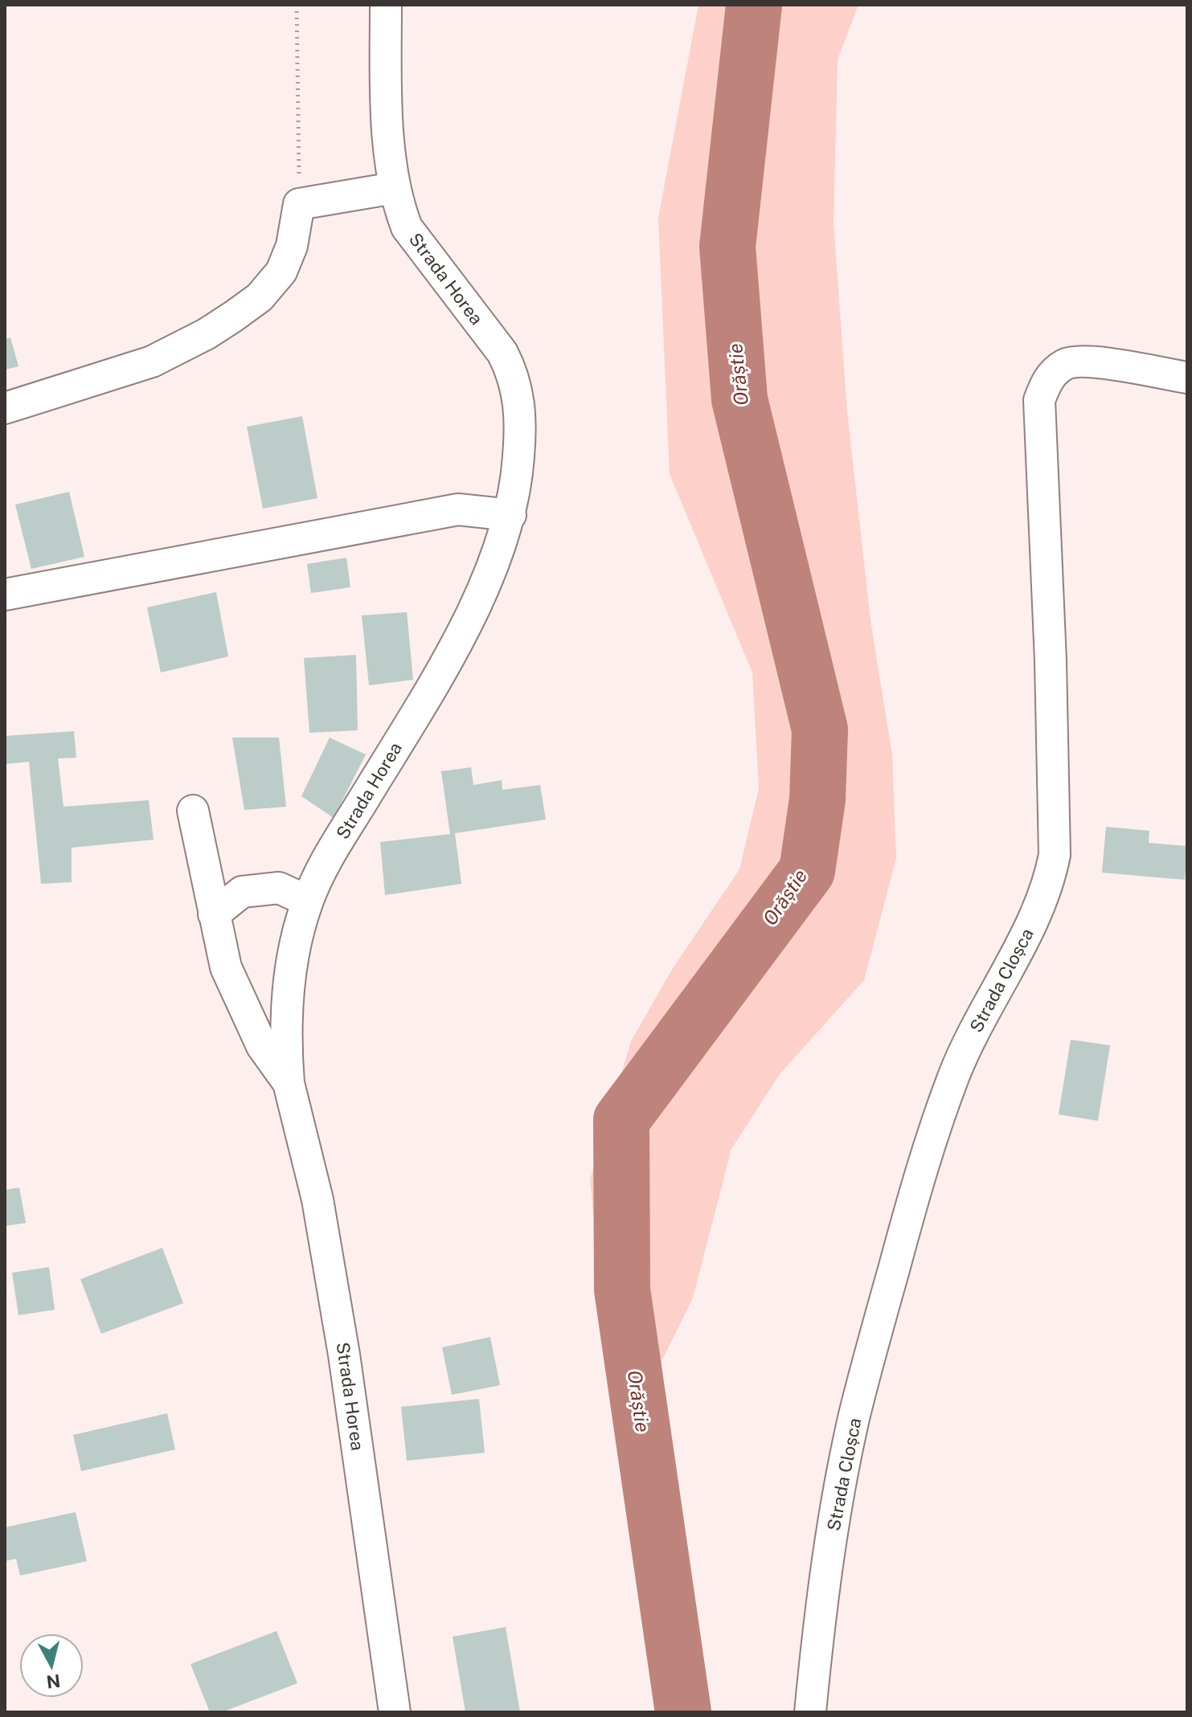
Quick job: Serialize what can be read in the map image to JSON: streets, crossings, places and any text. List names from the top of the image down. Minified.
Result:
{"streets":{"street":["Strada Horea","Strada Cloșca"]},"water":["Orăștie"],"north":"bottom"}
